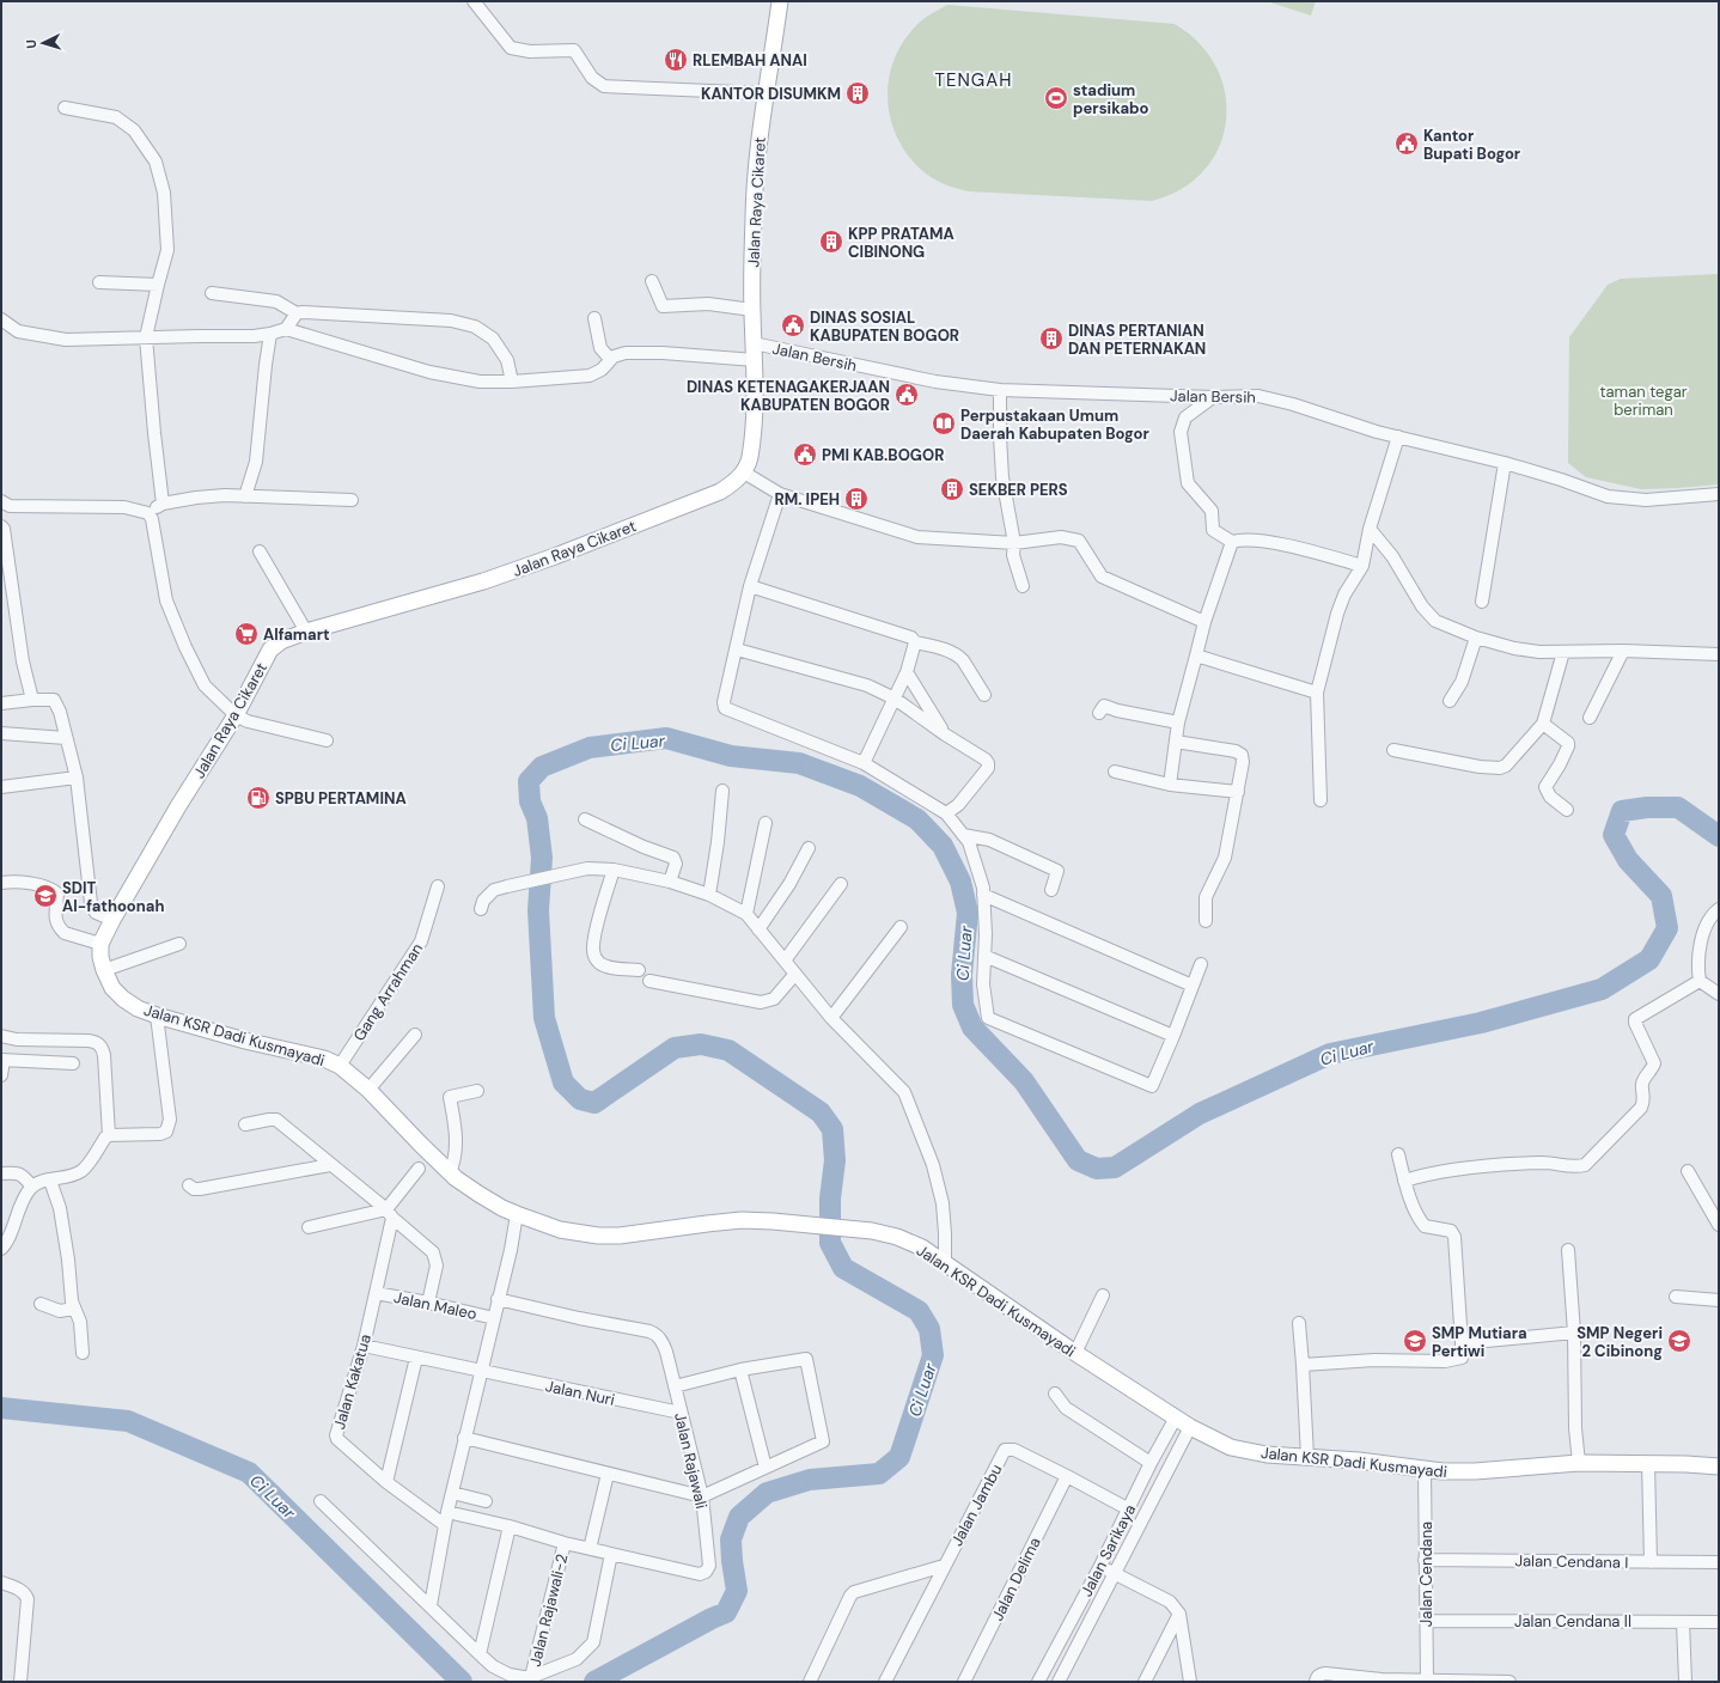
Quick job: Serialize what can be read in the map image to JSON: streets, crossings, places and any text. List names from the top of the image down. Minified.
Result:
{"streets":{"main road":["Jalan Raya Cikaret","Jalan KSR Dadi Kusmayadi"],"street":["Jalan Bersih","Gang Arrahman","Jalan Maleo","Jalan Kakatua","Jalan Nuri","Jalan Rajawali","Jalan Jambu","Jalan Sarikaya","Jalan Cendana I","Jalan Cendana","Jalan Delima","Jalan Rajawali-2","Jalan Cendana II"]},"crossings":[["Jalan Raya Cikaret","Jalan Bersih"],["Jalan Raya Cikaret","Jalan KSR Dadi Kusmayadi"],["Gang Arrahman","Jalan KSR Dadi Kusmayadi"],["Jalan KSR Dadi Kusmayadi","Jalan Sarikaya"],["Jalan KSR Dadi Kusmayadi","Jalan Cendana"],["Jalan Maleo","Jalan Kakatua"],["Jalan Kakatua","Jalan Nuri"],["Jalan Nuri","Jalan Rajawali"],["Jalan Rajawali","Jalan Rajawali-2"],["Jalan Jambu","Jalan Sarikaya"],["Jalan Jambu","Jalan Delima"],["Jalan Cendana I","Jalan Cendana"],["Jalan Cendana","Jalan Cendana II"]],"districts":["TENGAH"],"water":["Ci Luar"],"parks":["taman tegar beriman"],"places":{"restaurant":["RLEMBAH ANAI"],"building":["KANTOR DISUMKM","KPP PRATAMA CIBINONG","DINAS PERTANIAN DAN PETERNAKAN","SEKBER PERS","RM. IPEH"],"sports":["stadium persikabo"],"public building":["Kantor Bupati Bogor","DINAS SOSIAL KABUPATEN BOGOR","DINAS KETENAGAKERJAAN KABUPATEN BOGOR","PMI KAB.BOGOR"],"library":["Perpustakaan Umum Daerah Kabupaten Bogor"],"supermarket":["Alfamart"],"fuel station":["SPBU PERTAMINA"],"school or university":["SDIT Al-fathoonah","SMP Mutiara Pertiwi","SMP Negeri 2 Cibinong"]},"north":"left"}
